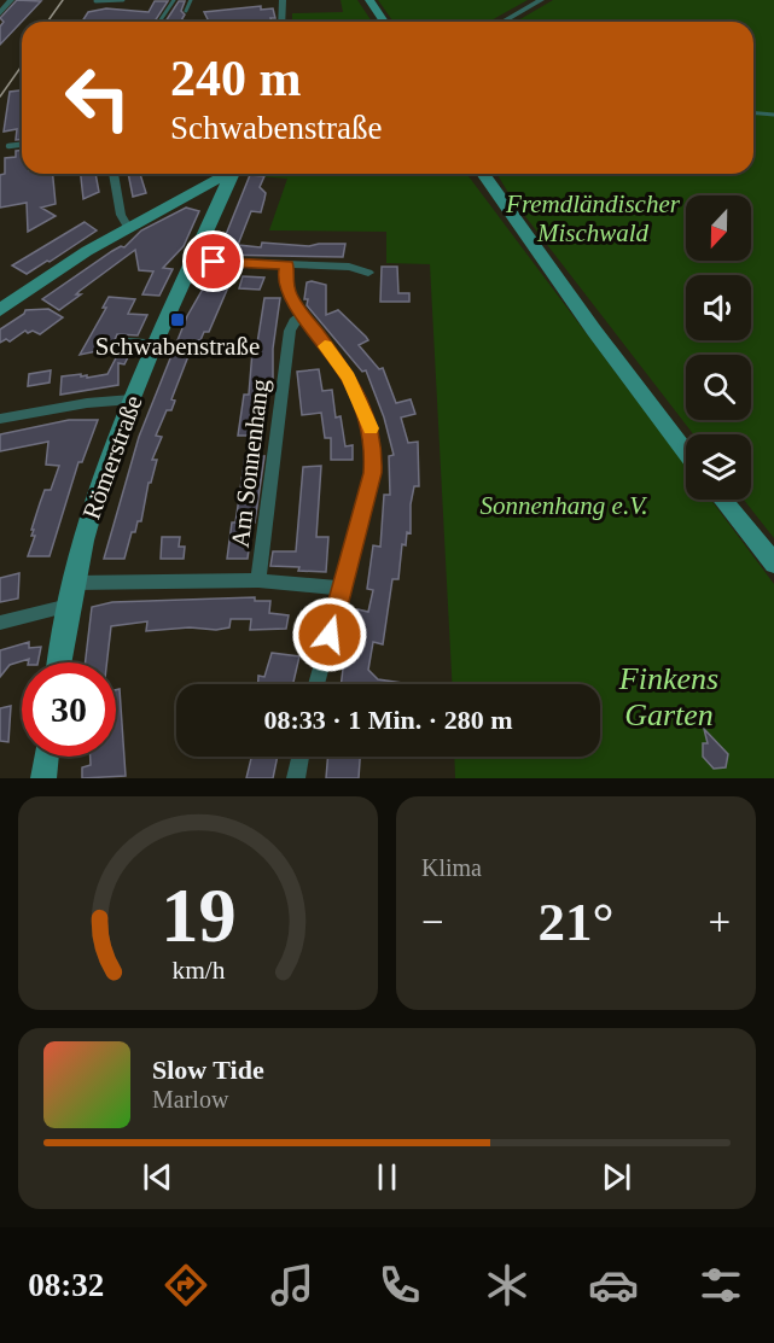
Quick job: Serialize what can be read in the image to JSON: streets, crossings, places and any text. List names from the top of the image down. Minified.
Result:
{"streets":{"street":["Römerstraße","Am Sonnenhang"]},"parks":["Fremdländischer Mischwald","Sonnenhang e.V.","Finkens Garten"],"places":{"transit":["Schwabenstraße"]},"north":"bottom","page":{"turn":["240 m","Schwabenstraße"],"limit":"30","trip":"08:33 · 1 Min. · 280 m","tile":"Klima","heat":["−","21°","+"],"song":["Slow Tide","Marlow"],"tabs":"08:32","gauge":["19","km/h"]}}
